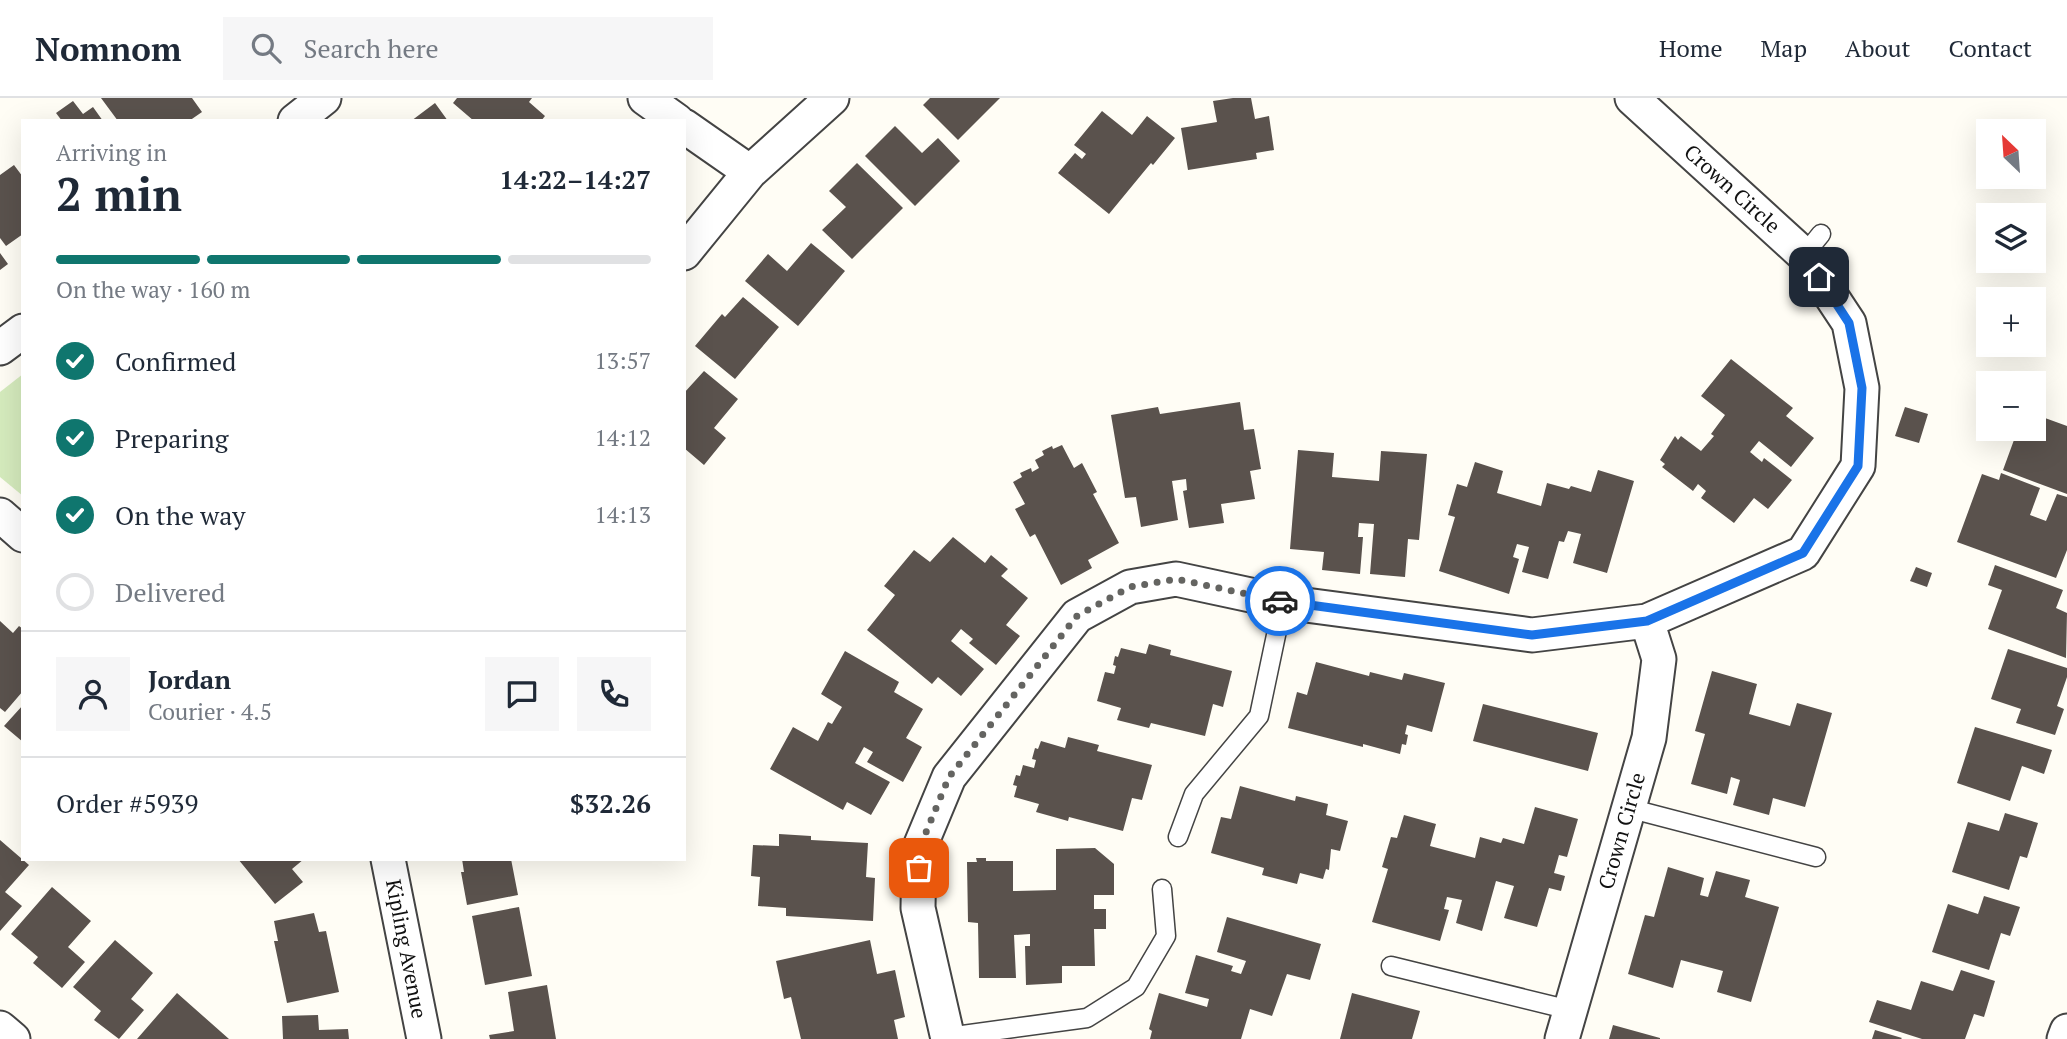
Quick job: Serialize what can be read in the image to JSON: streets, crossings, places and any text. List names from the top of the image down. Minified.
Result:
{"streets":{"street":["Crown Circle","Kipling Avenue"]},"north":"top left","page":{"header":"Nomnom","search":"Search here","nav":["Home","Map","About","Contact"],"map_buttons":["+","−"],"heading":["2 min","Arriving in","14:22–14:27"],"panel":["Jordan","Courier · 4.5","Order #5939","$32.26"],"bar":"On the way · 160 m","list":[["Confirmed","13:57"],["Preparing","14:12"],["On the way","14:13"],"Delivered"]}}
